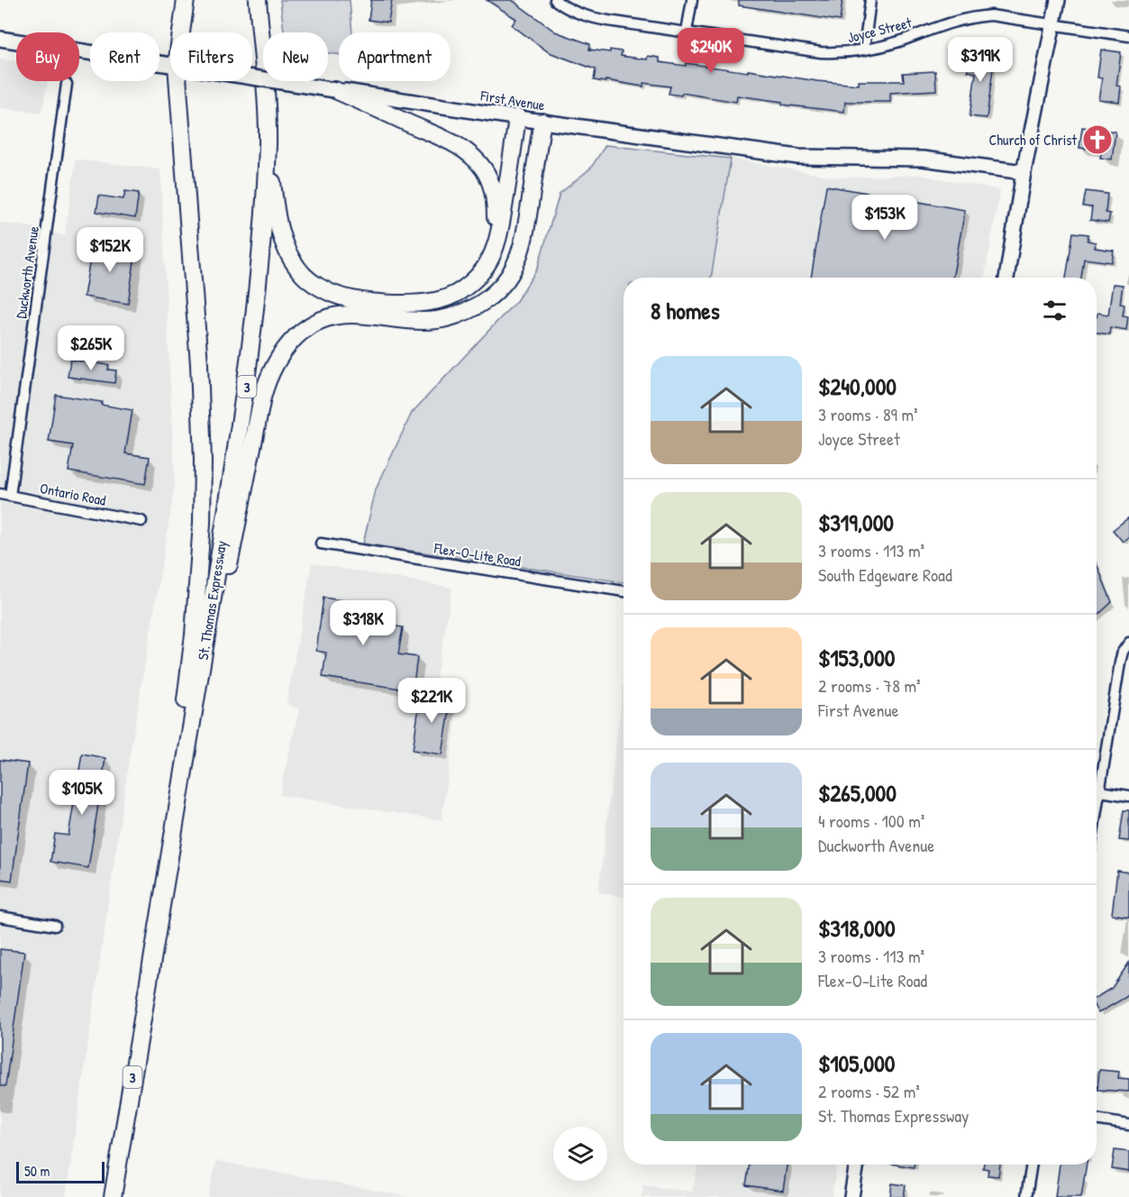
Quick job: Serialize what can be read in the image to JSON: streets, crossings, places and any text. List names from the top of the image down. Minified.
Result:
{"streets":{"highway":["3","St. Thomas Expressway"],"main road":["First Avenue"],"street":["Joyce Street","Duckworth Avenue","Ontario Road","Flex-O-Lite Road"]},"crossings":[["Duckworth Avenue","Ontario Road"]],"places":{"church":["Church of Christ"]},"scale_bar":"50 m","page":{"price":["$240K","$319K","$153K","$152K","$265K","$318K","$221K","$105K"],"chip":["Buy","Rent","Filters","New","Apartment"],"heading":"8 homes","list":[{"name":"$240,000","note":"3 rooms · 89 m² · Joyce Street"},{"name":"$319,000","note":"3 rooms · 113 m² · South Edgeware Road"},{"name":"$153,000","note":"2 rooms · 78 m² · First Avenue"},{"name":"$265,000","note":"4 rooms · 100 m² · Duckworth Avenue"},{"name":"$318,000","note":"3 rooms · 113 m² · Flex-O-Lite Road"},{"name":"$105,000","note":"2 rooms · 52 m² · St. Thomas Expressway"}],"scale":"50 m"}}
